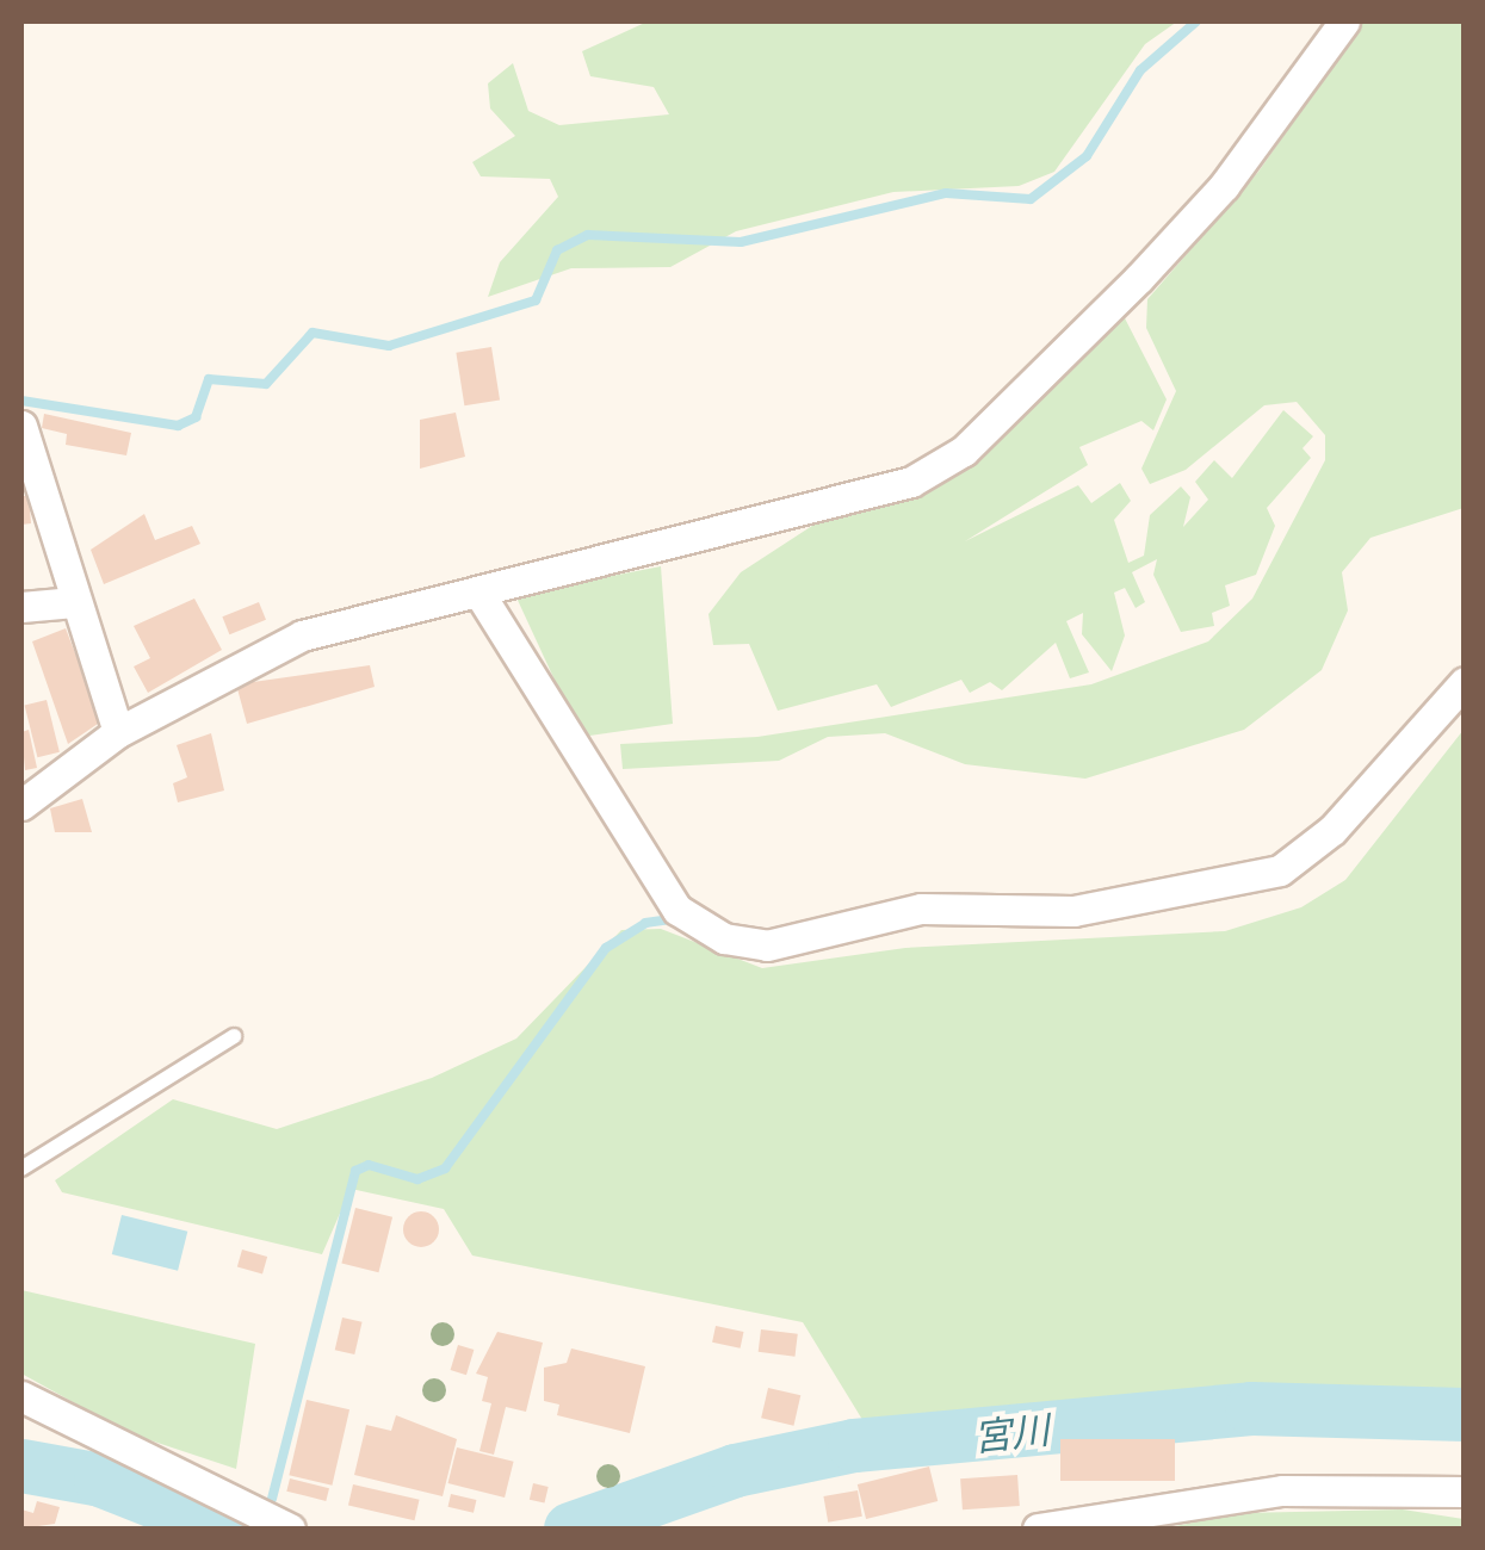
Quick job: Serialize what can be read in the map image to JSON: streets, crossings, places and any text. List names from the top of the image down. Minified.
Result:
{"water":["宮川"]}
